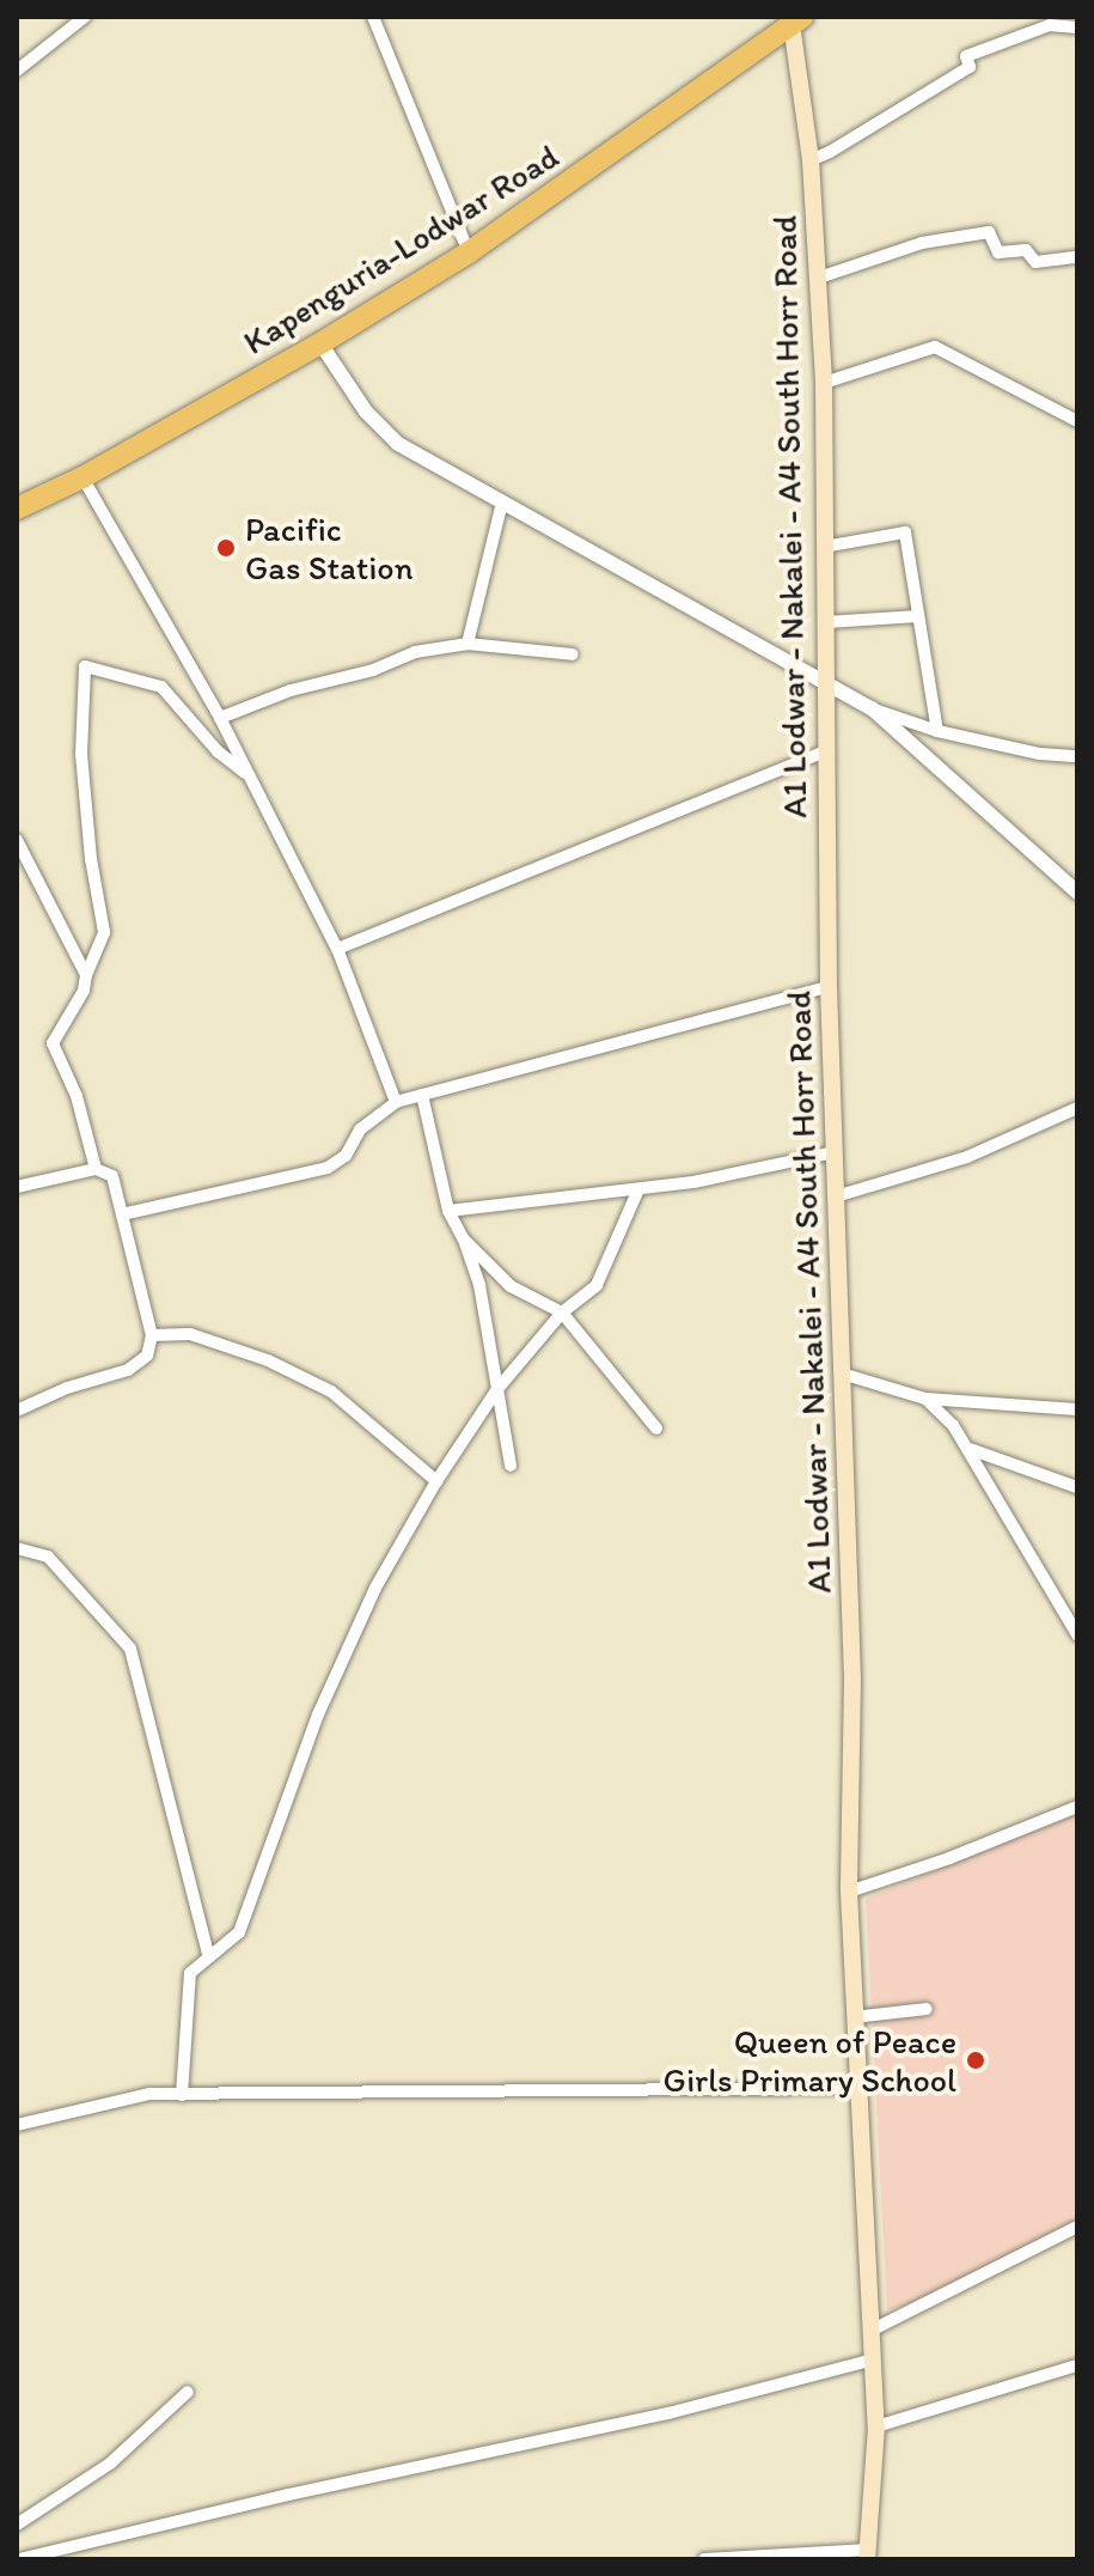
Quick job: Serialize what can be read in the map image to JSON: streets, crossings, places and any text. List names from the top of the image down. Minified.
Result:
{"streets":{"highway":["Kapenguria-Lodwar Road"],"main road":["A1 Lodwar - Nakalei - A4 South Horr Road"]},"crossings":[["Kapenguria-Lodwar Road","A1 Lodwar - Nakalei - A4 South Horr Road"]],"places":["Pacific Gas Station","Queen of Peace Girls Primary School"]}
